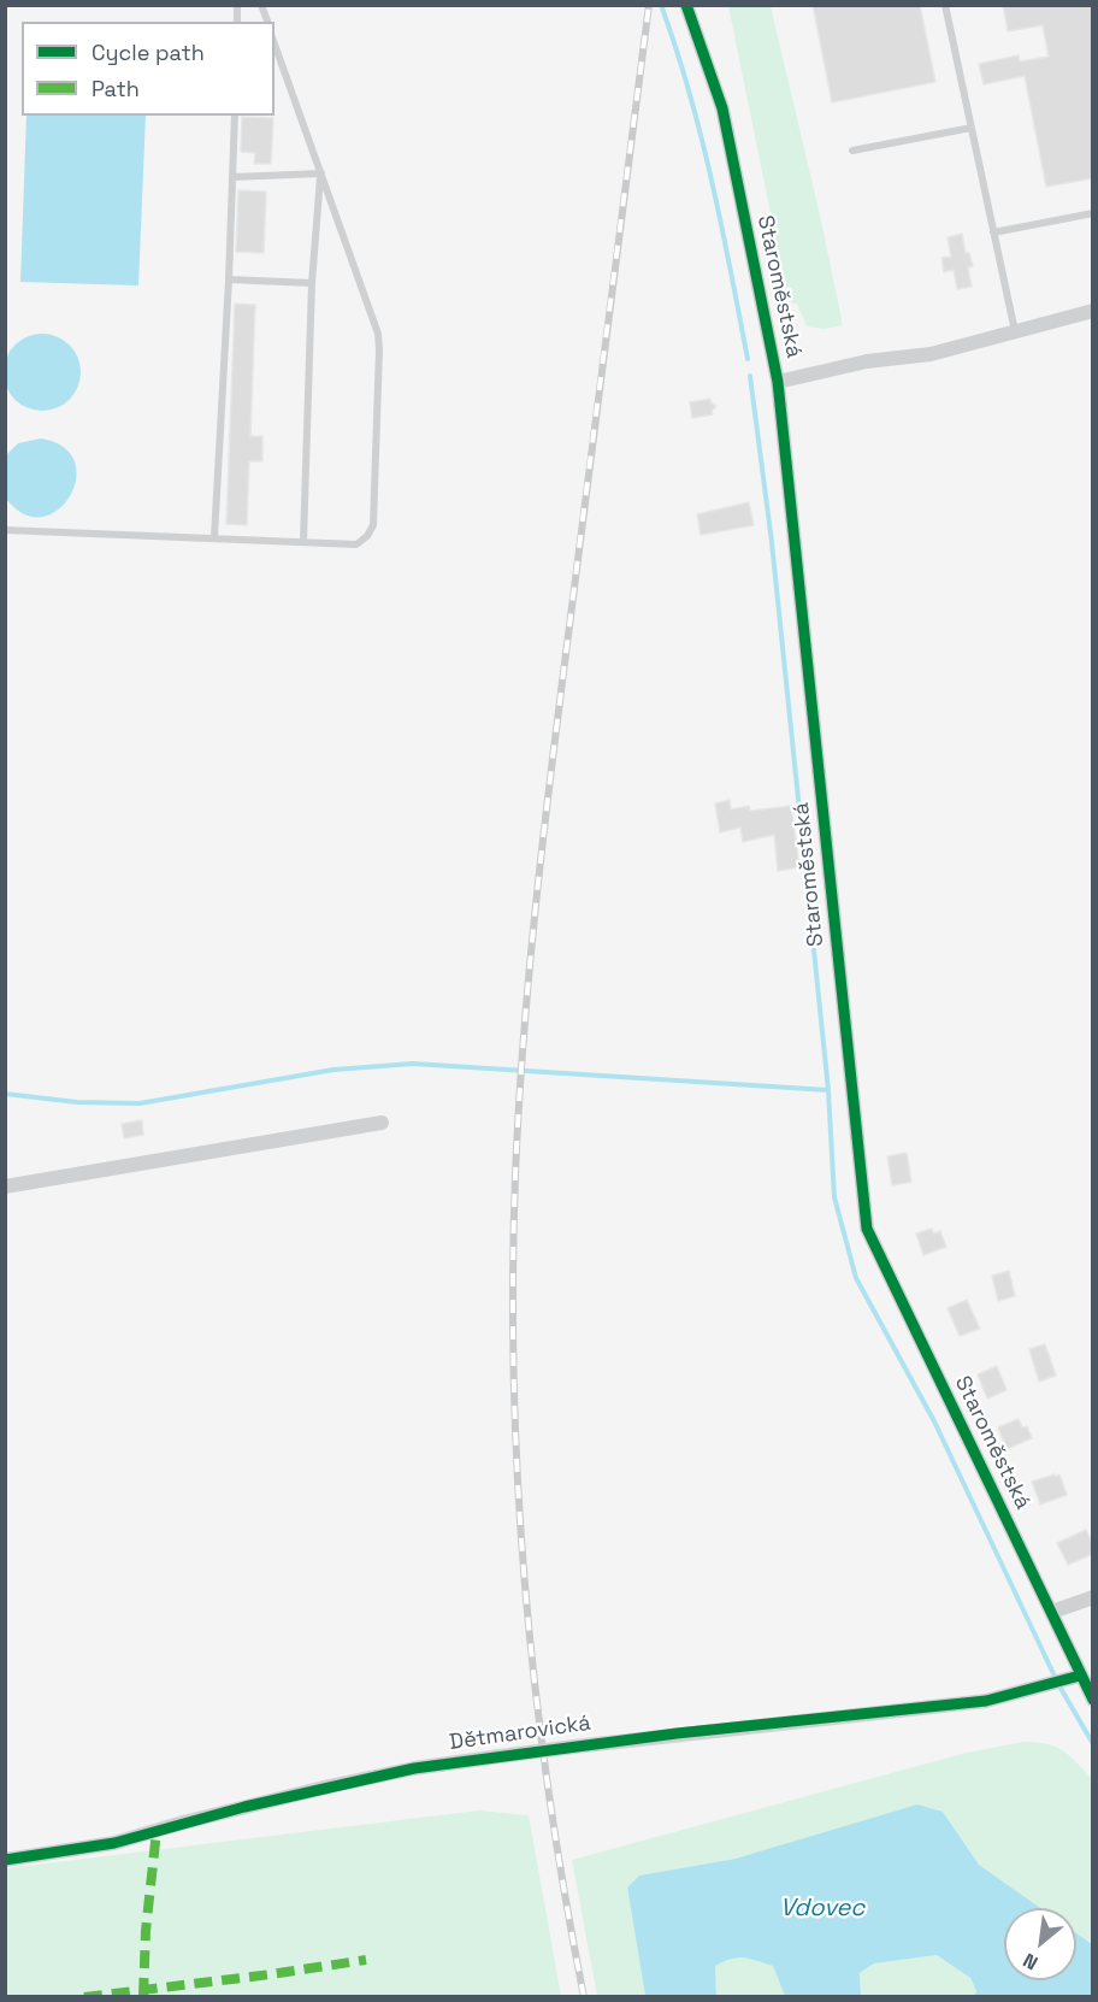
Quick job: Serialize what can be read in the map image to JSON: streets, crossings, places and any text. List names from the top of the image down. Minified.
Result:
{"streets":{"street":["Staroměstská","Dětmarovická"]},"crossings":[["Staroměstská","Dětmarovická"]],"water":["Vdovec"],"legend":["Cycle path","Path"],"north":"bottom left"}
